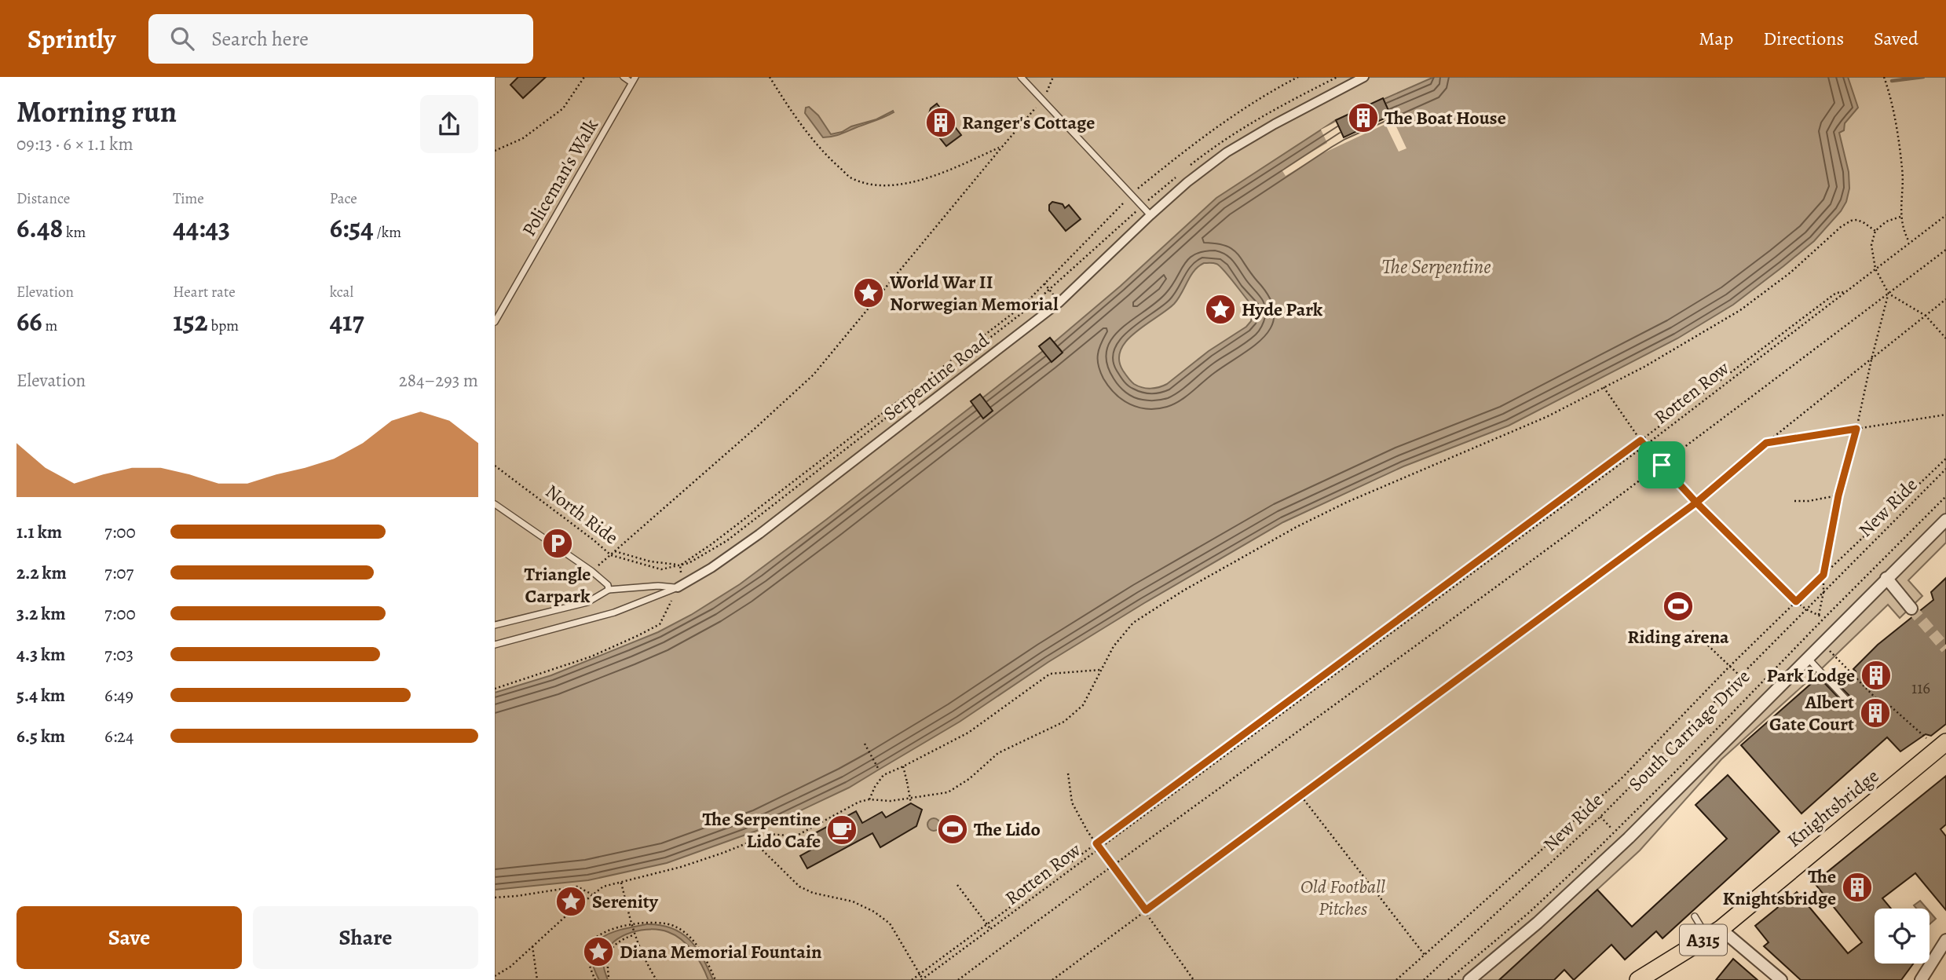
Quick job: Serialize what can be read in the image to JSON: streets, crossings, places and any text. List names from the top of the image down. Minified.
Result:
{"streets":{"main road":["Knightsbridge","A315"],"street":["Serpentine Road","South Carriage Drive"],"lane":["Policeman's Walk"],"path":["Rotten Row","New Ride","North Ride"]},"water":["The Serpentine"],"parks":["Old Football Pitches"],"places":{"building":["The Boat House","Ranger's Cottage","Park Lodge","Albert Gate Court","The Knightsbridge"],"place":["World War II Norwegian Memorial","Hyde Park","Serenity","Diana Memorial Fountain"],"parking":["Triangle Carpark"],"sports":["Riding arena","The Lido"],"cafe":["The Serpentine Lido Cafe"]},"house_numbers":["116"],"page":{"header":"Sprintly","search":"Search here","nav":["Map","Directions","Saved"],"heading":["Morning run","09:13 · 6 × 1.1 km"],"stats":[["Distance","6.48 km"],["Time","44:43"],["Pace","6:54 /km"],["Elevation","66 m"],["Heart rate","152 bpm"],["kcal","417"]],"chart":["Elevation","284–293 m"],"list":[{"name":"1.1 km","note":"7:00"},{"name":"2.2 km","note":"7:07"},{"name":"3.2 km","note":"7:00"},{"name":"4.3 km","note":"7:03"},{"name":"5.4 km","note":"6:49"},{"name":"6.5 km","note":"6:24"}],"buttons":["Save","Share"]}}
